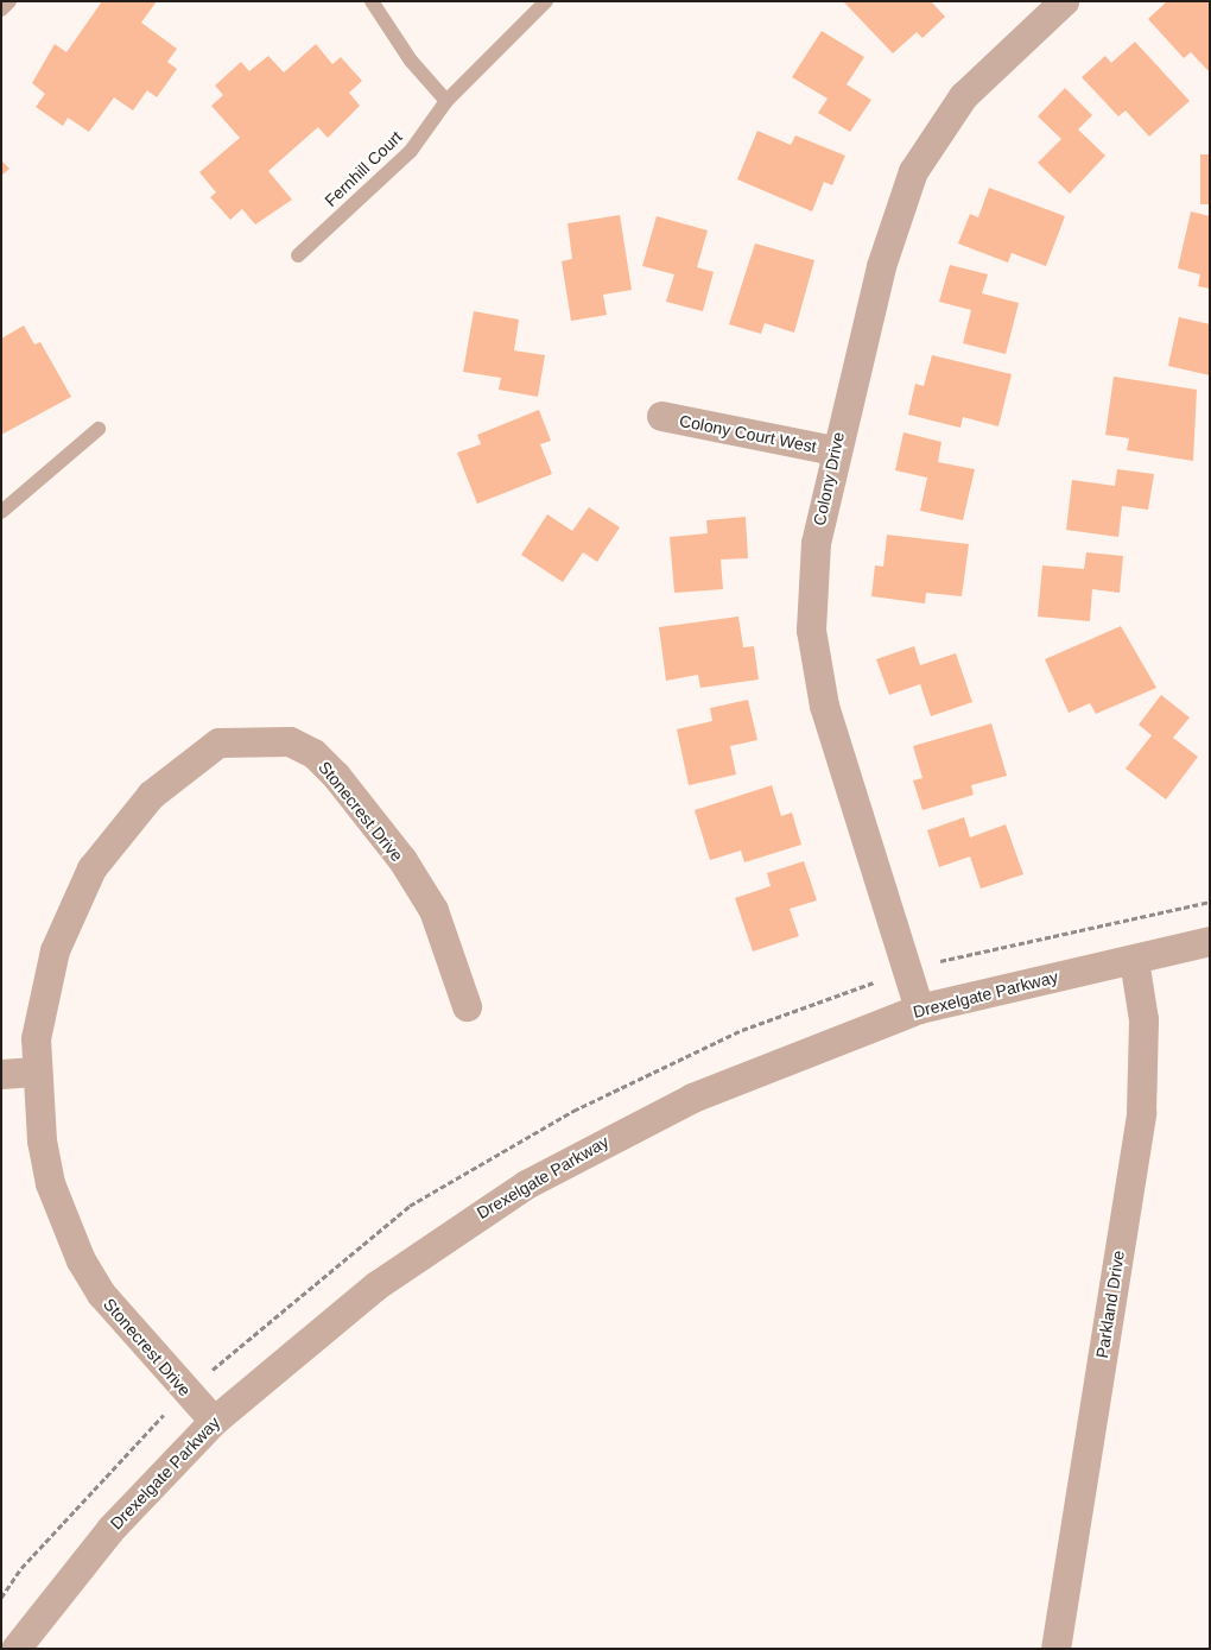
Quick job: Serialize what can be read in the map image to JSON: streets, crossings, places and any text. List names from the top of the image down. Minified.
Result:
{"streets":{"street":["Colony Court West","Colony Drive","Stonecrest Drive","Drexelgate Parkway","Parkland Drive"],"lane":["Fernhill Court"]},"crossings":[["Colony Court West","Colony Drive"],["Colony Drive","Drexelgate Parkway"],["Stonecrest Drive","Drexelgate Parkway"],["Drexelgate Parkway","Parkland Drive"]]}
